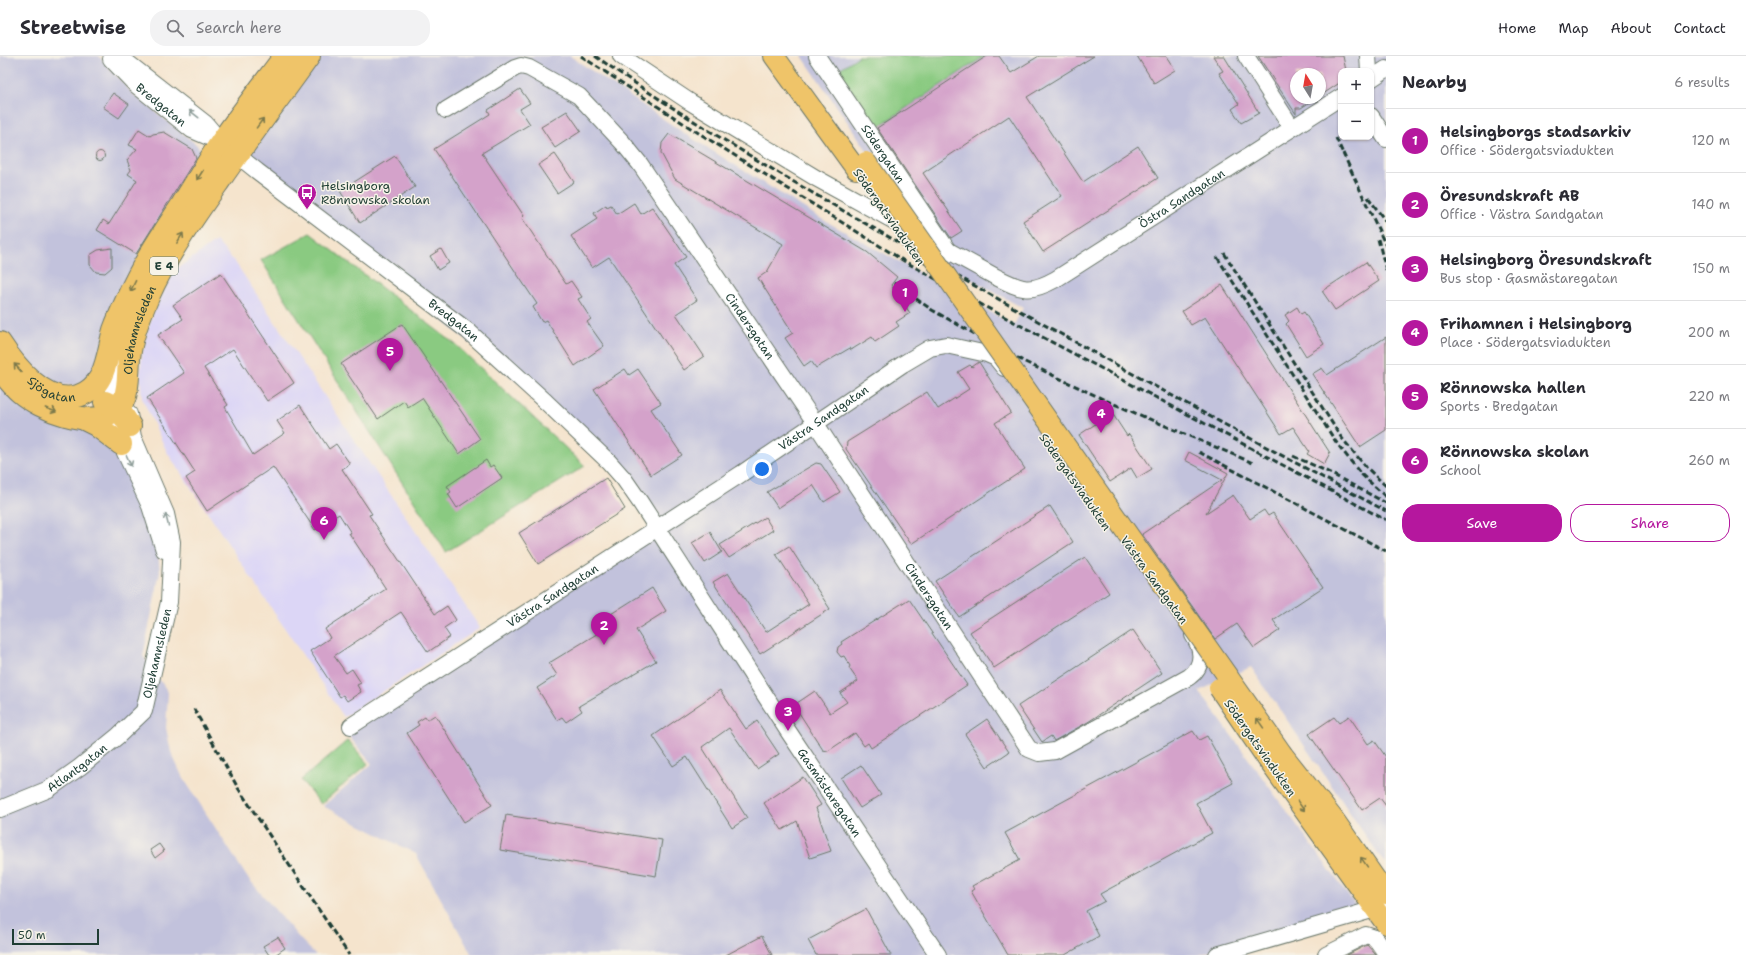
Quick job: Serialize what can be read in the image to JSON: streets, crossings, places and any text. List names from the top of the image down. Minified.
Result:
{"streets":{"highway":["E 4","Oljehamnsleden","Sjögatan"],"main road":["Södergatsviadukten"],"street":["Bredgatan","Södergatan","Östra Sandgatan","Cindersgatan","Västra Sandgatan","Atlantgatan","Gasmästaregatan"]},"crossings":[["Bredgatan","Oljehamnsleden"],["Bredgatan","Västra Sandgatan"],["Bredgatan","Gasmästaregatan"],["Södergatan","Östra Sandgatan"],["Cindersgatan","Västra Sandgatan"],["Oljehamnsleden","Sjögatan"],["Oljehamnsleden","Atlantgatan"],["Västra Sandgatan","Gasmästaregatan"]],"places":{"bus stop":["Helsingborg Rönnowska skolan"]},"scale_bar":"50 m","north":"top","page":{"header":"Streetwise","search":"Search here","nav":["Home","Map","About","Contact"],"heading":["Nearby","6 results"],"map_buttons":["+","−"],"list":[{"mark":"1","name":"Helsingborgs stadsarkiv","note":"Office · Södergatsviadukten","value":"120 m"},{"mark":"2","name":"Öresundskraft AB","note":"Office · Västra Sandgatan","value":"140 m"},{"mark":"3","name":"Helsingborg Öresundskraft","note":"Bus stop · Gasmästaregatan","value":"150 m"},{"mark":"4","name":"Frihamnen i Helsingborg","note":"Place · Södergatsviadukten","value":"200 m"},{"mark":"5","name":"Rönnowska hallen","note":"Sports · Bredgatan","value":"220 m"},{"mark":"6","name":"Rönnowska skolan","note":"School","value":"260 m"}],"pins":["1","5","4","6","2","3"],"buttons":["Save","Share"],"scale":"50 m"}}
